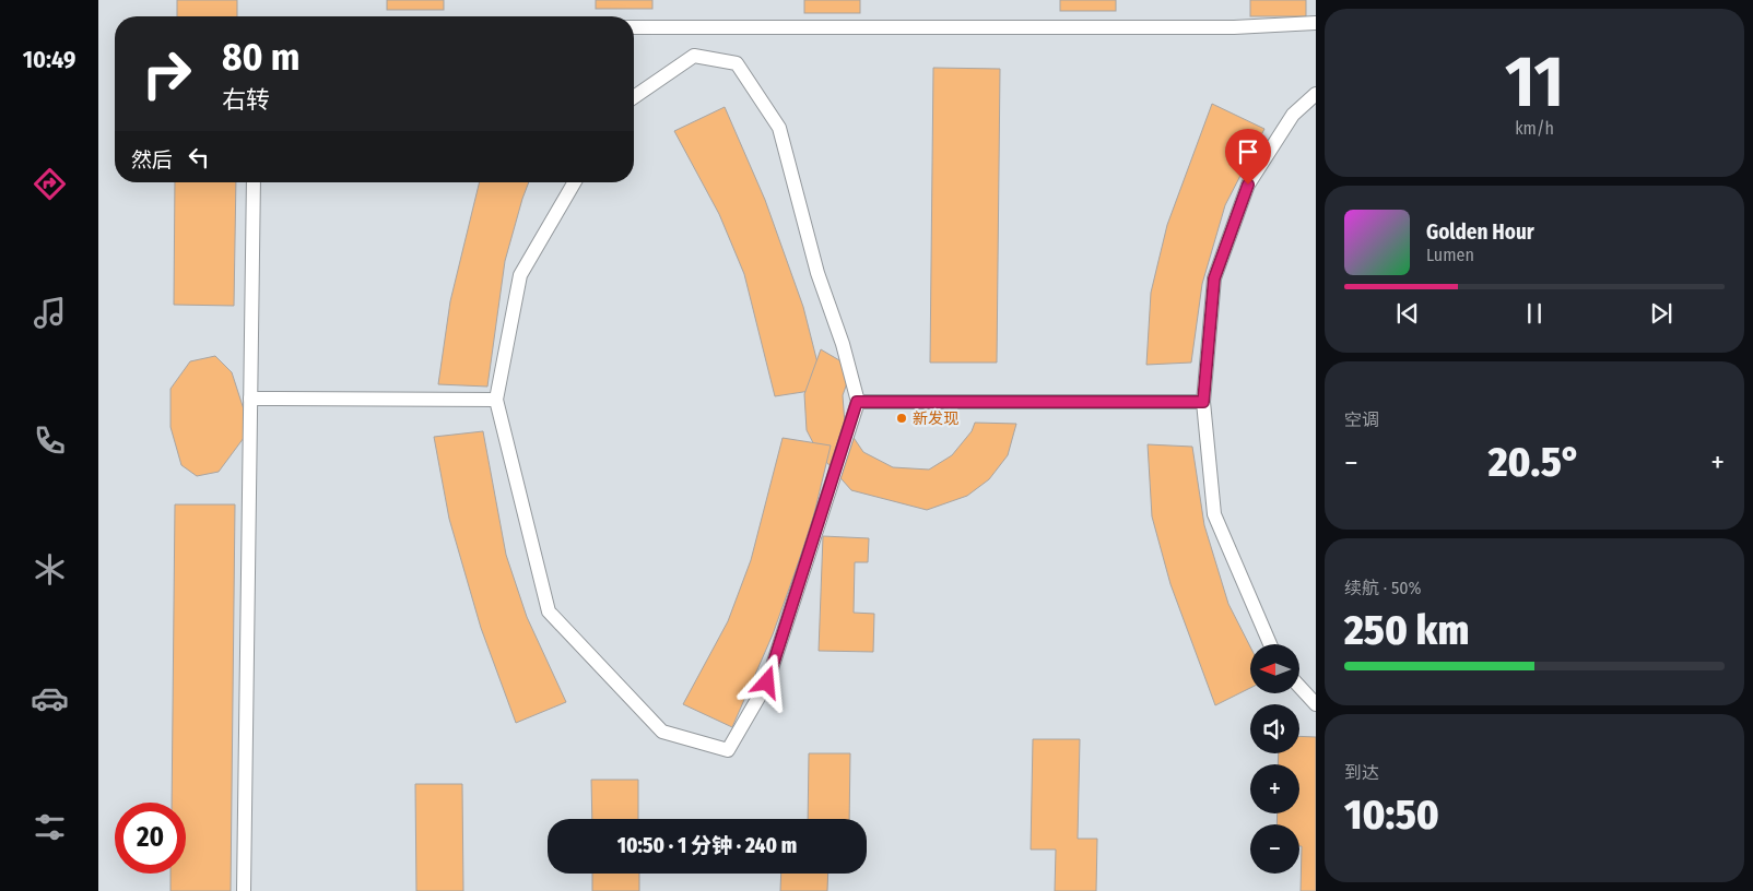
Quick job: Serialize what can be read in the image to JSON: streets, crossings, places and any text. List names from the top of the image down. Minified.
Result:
{"places":["新发现"],"north":"left","page":{"tabs":"10:49","tile":[["11","km/h"],"空调",["续航 · 50%","250 km"],["到达","10:50"]],"turn":["80 m","右转"],"then":"然后","song":["Golden Hour","Lumen"],"heat":["−","20.5°","+"],"map_buttons":["+","−"],"limit":"20","trip":"10:50 · 1 分钟 · 240 m"}}
